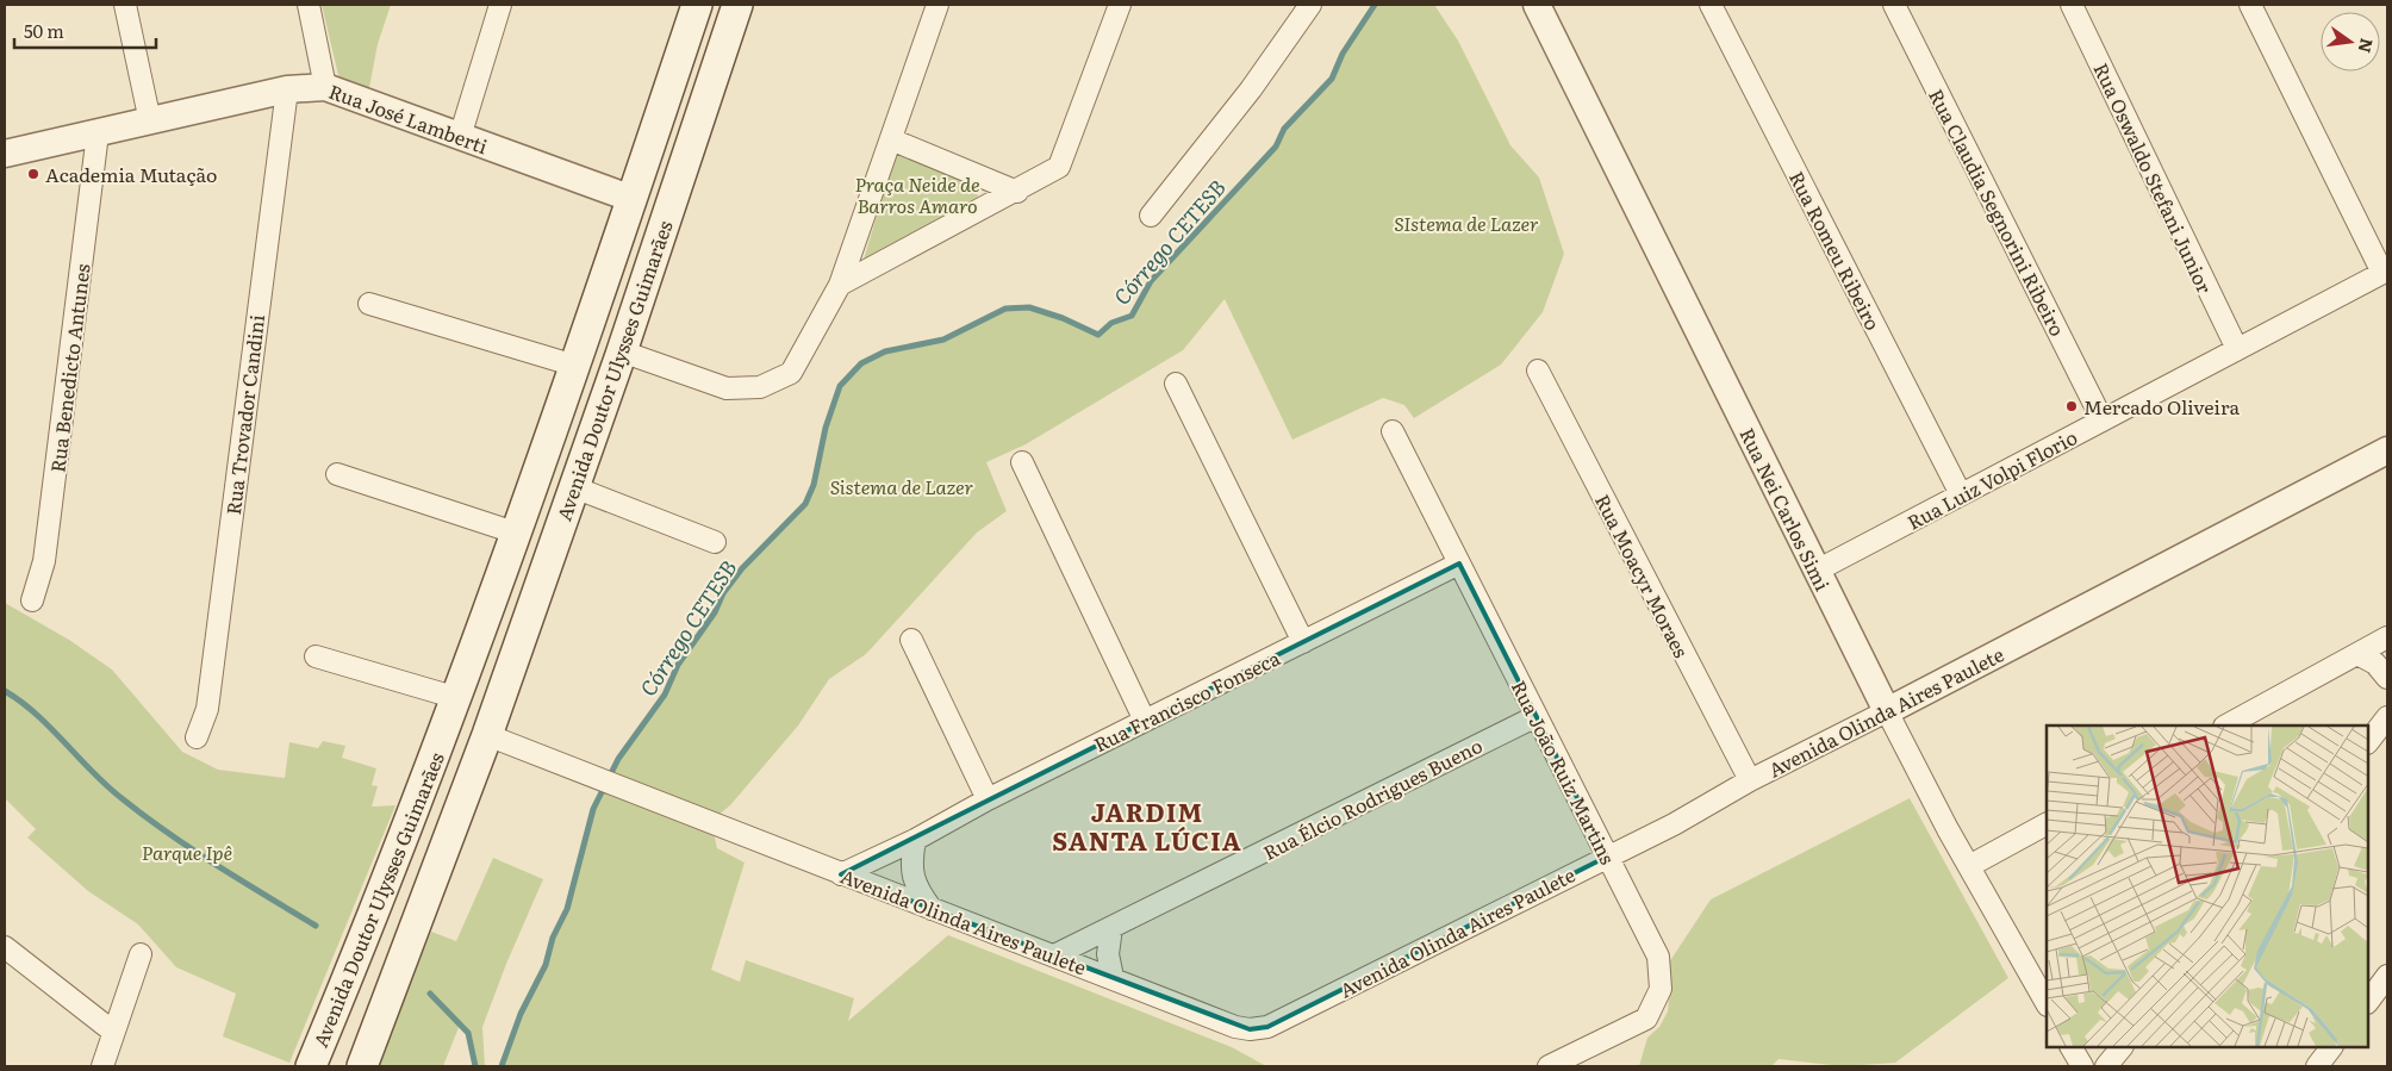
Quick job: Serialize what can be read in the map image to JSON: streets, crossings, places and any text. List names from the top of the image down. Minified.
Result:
{"streets":{"main road":["Avenida Doutor Ulysses Guimarães"],"street":["Rua José Lamberti","Rua Oswaldo Stefani Junior","Rua Claudia Segnorini Ribeiro","Rua Romeu Ribeiro","Rua Benedicto Antunes","Rua Trovador Candini","Rua Luiz Volpi Florio","Rua Nei Carlos Simi","Rua Moacyr Moraes","Rua Francisco Fonseca","Avenida Olinda Aires Paulete","Rua João Ruiz Martins","Rua Élcio Rodrigues Bueno"]},"crossings":[["Rua José Lamberti","Rua Benedicto Antunes"],["Rua José Lamberti","Avenida Doutor Ulysses Guimarães"],["Rua José Lamberti","Rua Trovador Candini"],["Rua Oswaldo Stefani Junior","Rua Luiz Volpi Florio"],["Rua Claudia Segnorini Ribeiro","Rua Luiz Volpi Florio"],["Rua Romeu Ribeiro","Rua Luiz Volpi Florio"],["Avenida Doutor Ulysses Guimarães","Avenida Olinda Aires Paulete"],["Rua Luiz Volpi Florio","Rua Nei Carlos Simi"],["Rua Nei Carlos Simi","Avenida Olinda Aires Paulete"],["Rua Moacyr Moraes","Avenida Olinda Aires Paulete"],["Rua Francisco Fonseca","Avenida Olinda Aires Paulete"],["Rua Francisco Fonseca","Rua João Ruiz Martins"],["Avenida Olinda Aires Paulete","Rua João Ruiz Martins"],["Avenida Olinda Aires Paulete","Rua Élcio Rodrigues Bueno"],["Rua João Ruiz Martins","Rua Élcio Rodrigues Bueno"]],"districts":["JARDIM SANTA LÚCIA"],"water":["Córrego CETESB"],"parks":["Praça Neide de Barros Amaro","SIstema de Lazer","Sistema de Lazer","Parque Ipê"],"places":["Academia Mutação","Mercado Oliveira"],"scale_bar":"50 m","north":"right"}
